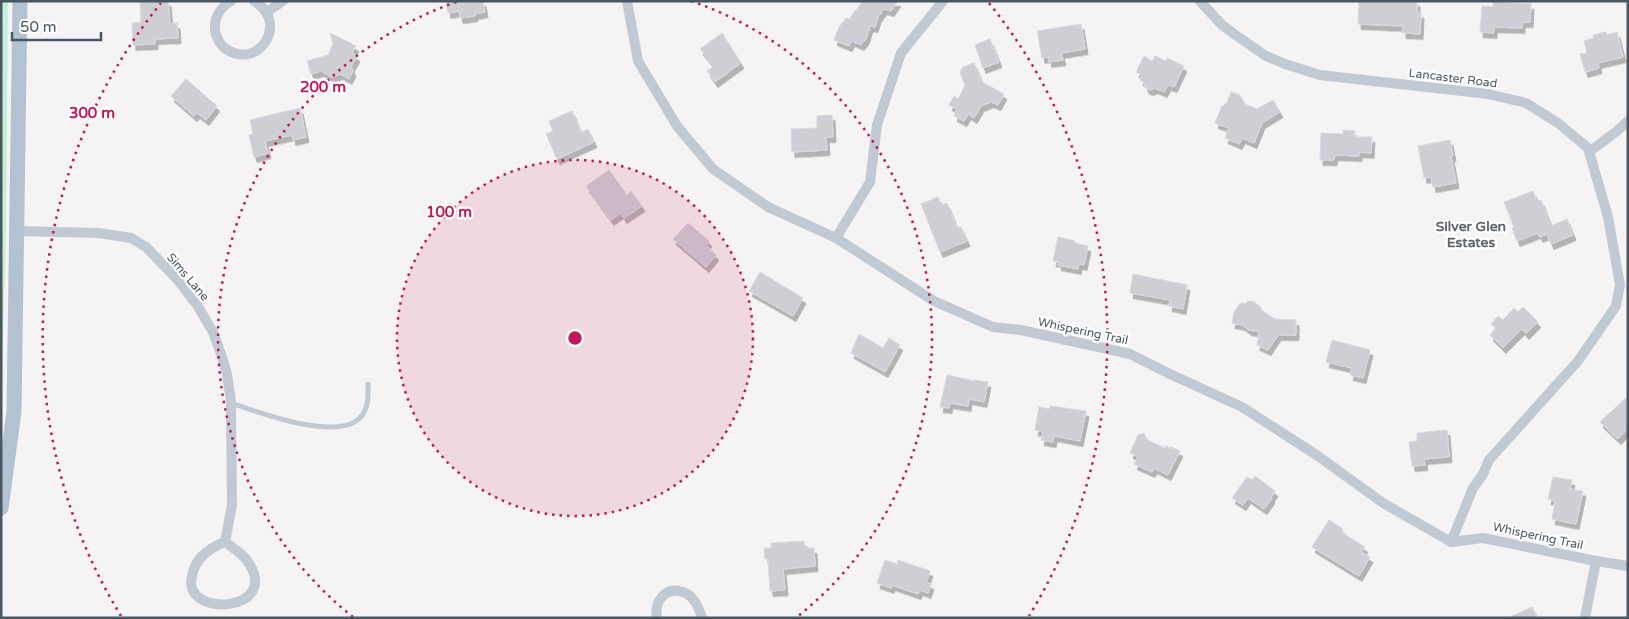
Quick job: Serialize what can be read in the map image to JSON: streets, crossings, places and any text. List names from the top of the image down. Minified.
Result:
{"streets":{"street":["Lancaster Road","Sims Lane","Whispering Trail"]},"crossings":[["Lancaster Road","Whispering Trail"]],"districts":["Silver Glen Estates"],"scale_bar":"50 m","rings":["200 m","300 m","100 m"]}
